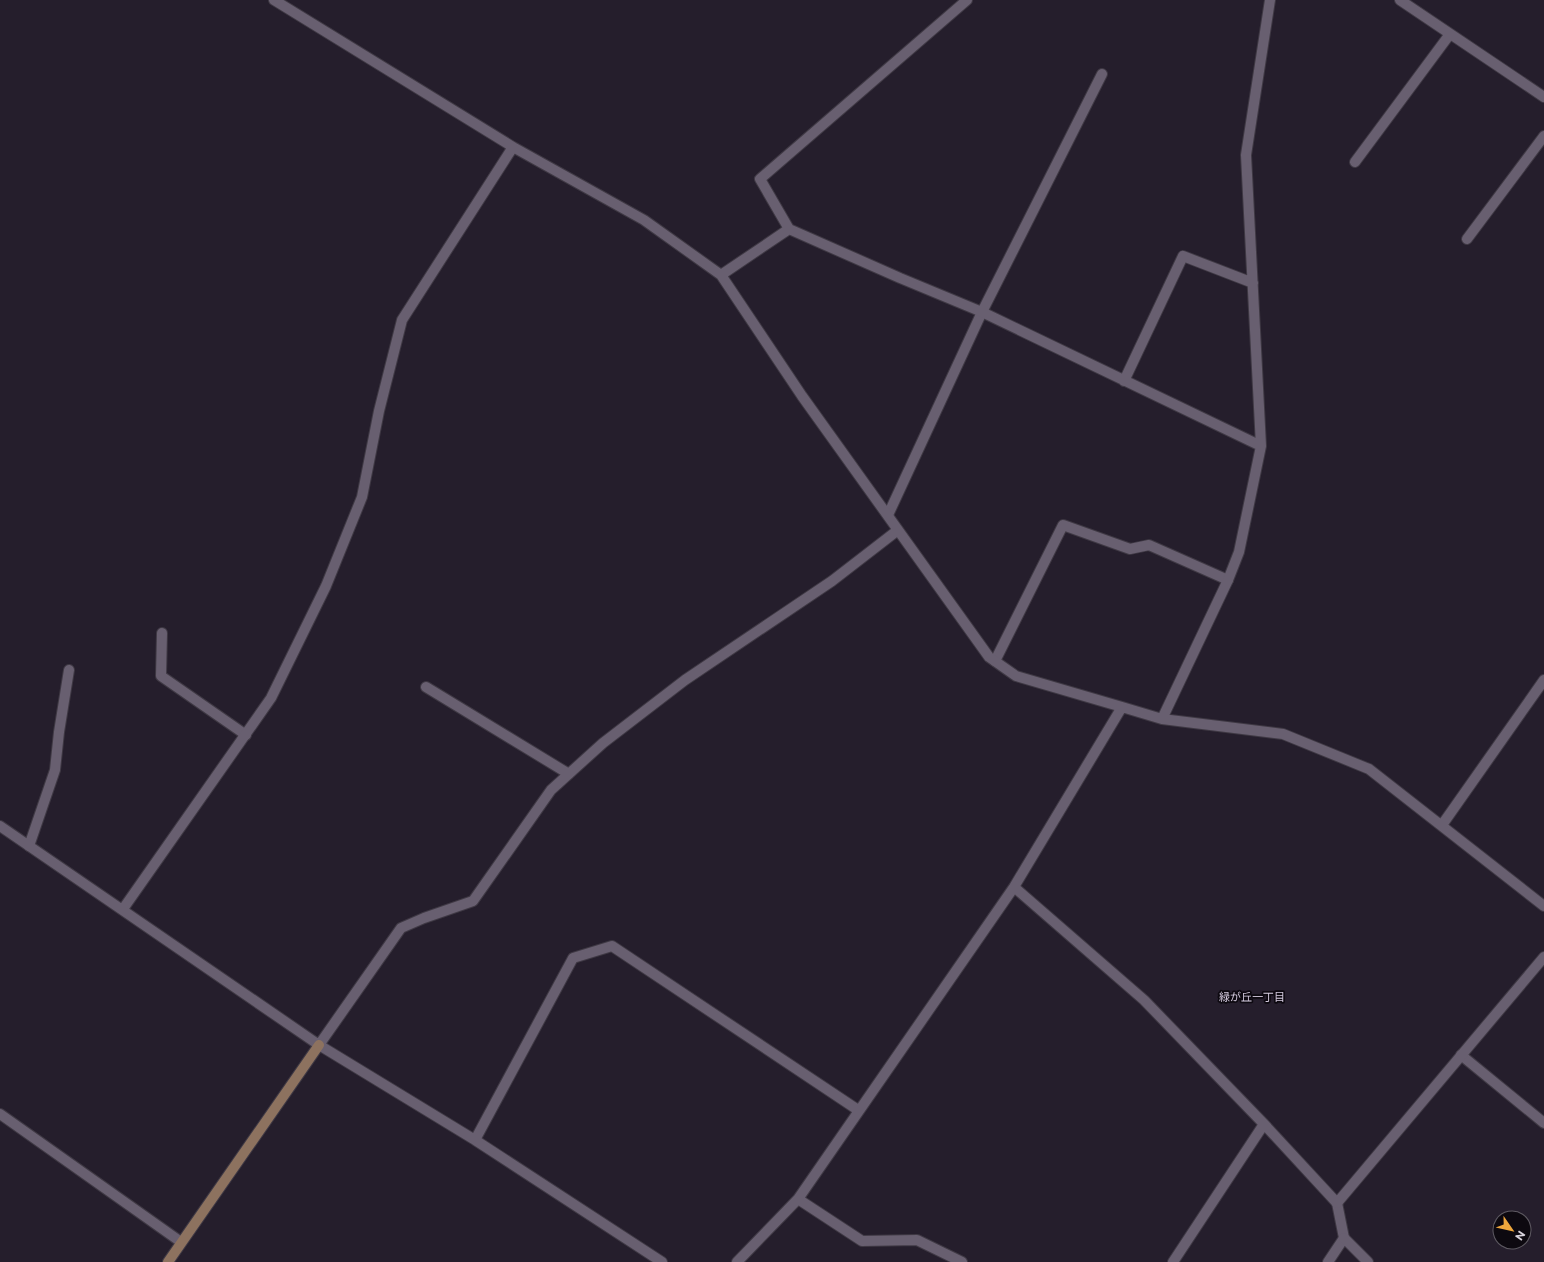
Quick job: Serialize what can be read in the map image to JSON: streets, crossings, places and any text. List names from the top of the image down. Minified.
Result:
{"districts":["緑が丘一丁目"],"north":"bottom right"}
